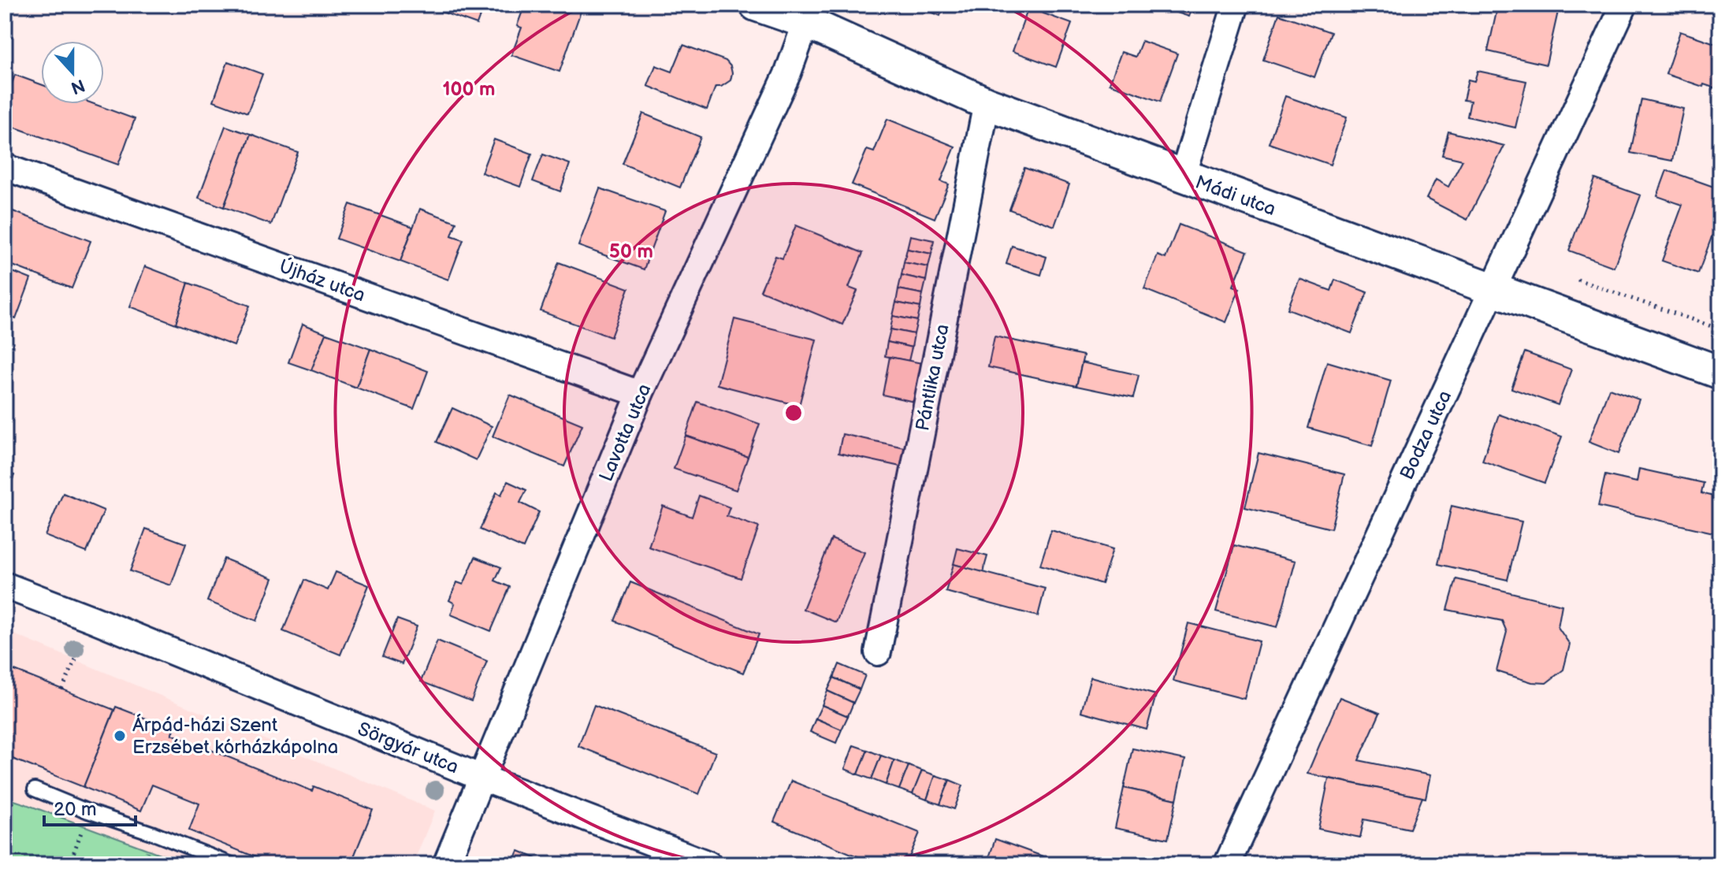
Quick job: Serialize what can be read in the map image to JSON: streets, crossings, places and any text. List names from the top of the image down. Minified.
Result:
{"streets":{"street":["Mádi utca","Újház utca","Pántlika utca","Lavotta utca","Bodza utca","Sörgyár utca"]},"crossings":[["Mádi utca","Pántlika utca"],["Mádi utca","Lavotta utca"],["Mádi utca","Bodza utca"],["Újház utca","Lavotta utca"],["Lavotta utca","Sörgyár utca"]],"places":["Árpád-házi Szent Erzsébet kórházkápolna"],"scale_bar":"20 m","north":"bottom","rings":["100 m","50 m"]}
